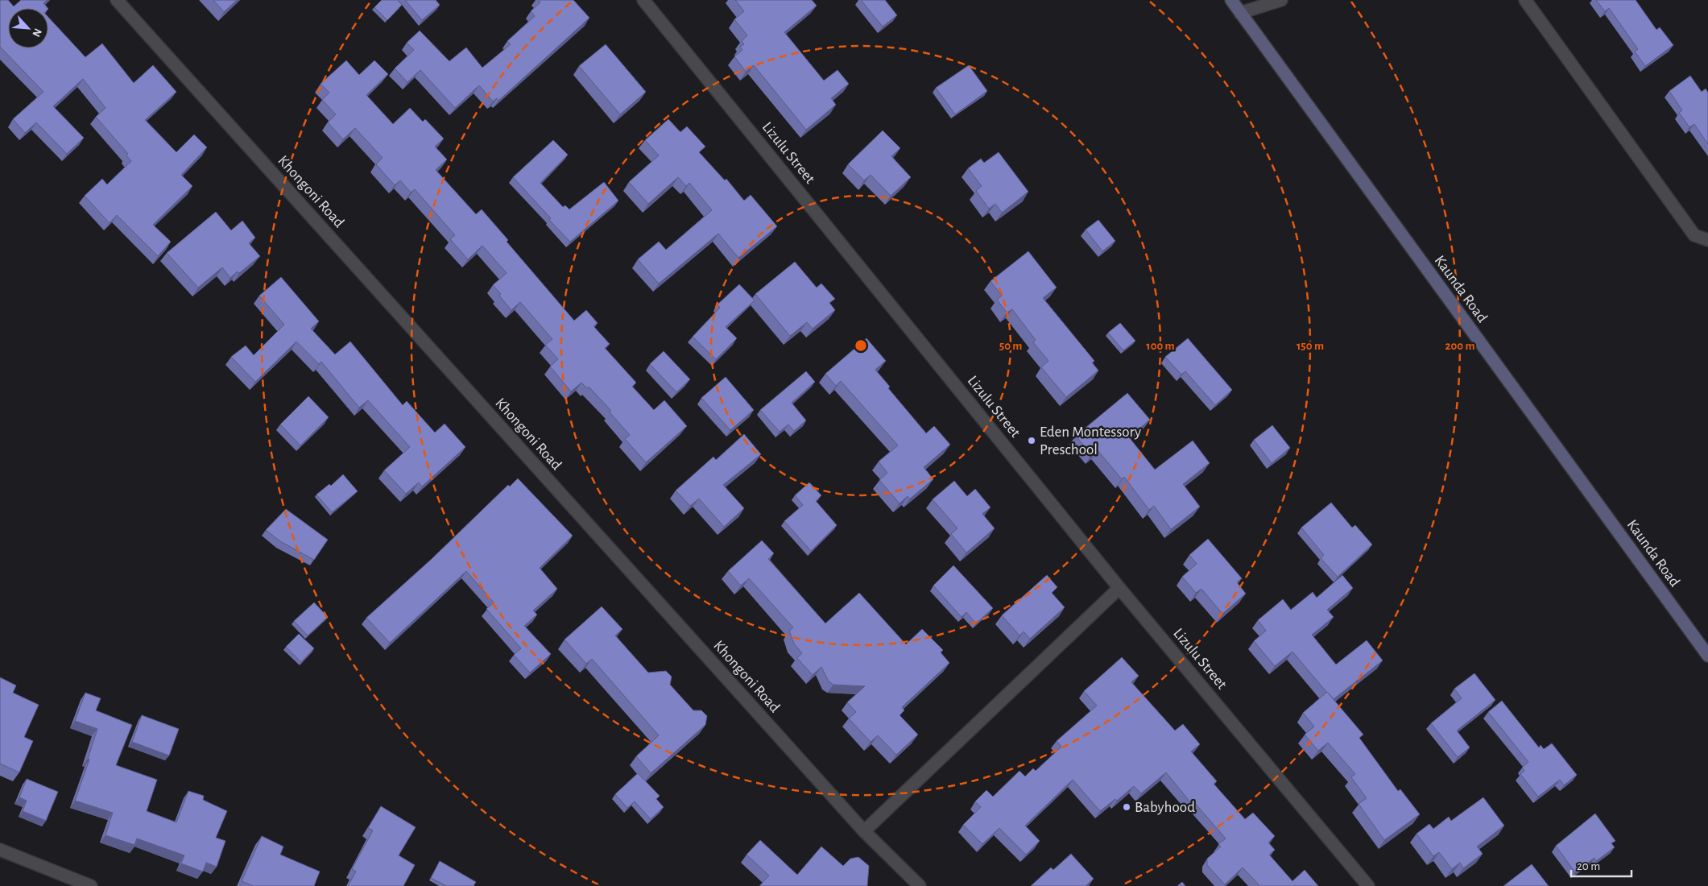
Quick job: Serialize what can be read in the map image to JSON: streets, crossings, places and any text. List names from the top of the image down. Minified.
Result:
{"streets":{"main road":["Kaunda Road"],"street":["Lizulu Street","Khongoni Road"]},"places":["Eden Montessory Preschool","Babyhood"],"scale_bar":"20 m","north":"bottom right","rings":["50 m","100 m","150 m","200 m"]}
